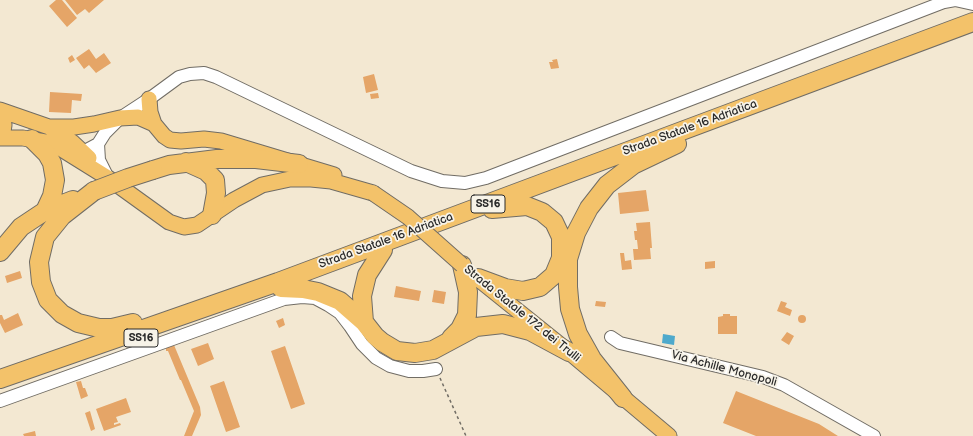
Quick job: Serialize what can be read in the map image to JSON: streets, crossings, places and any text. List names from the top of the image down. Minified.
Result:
{"streets":{"highway":["Strada Statale 16 Adriatica","SS16"],"main road":["Strada Statale 172 dei Trulli"],"street":["Via Achille Monopoli"]}}
